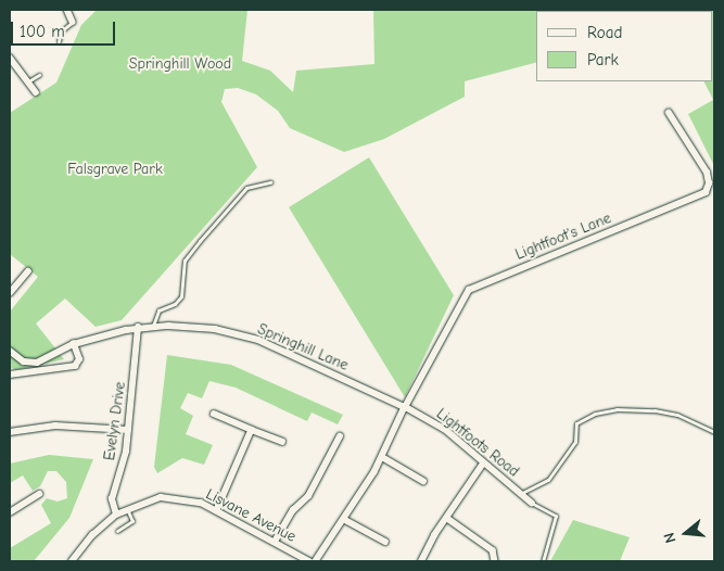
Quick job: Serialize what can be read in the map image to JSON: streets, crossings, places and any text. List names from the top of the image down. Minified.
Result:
{"streets":{"street":["Lightfoot's Lane","Springhill Lane","Evelyn Drive","Lightfoots Road","Lisvane Avenue"]},"crossings":[["Lightfoot's Lane","Springhill Lane"],["Lightfoot's Lane","Lightfoots Road"],["Springhill Lane","Evelyn Drive"],["Springhill Lane","Lightfoots Road"],["Evelyn Drive","Lisvane Avenue"]],"parks":["Springhill Wood","Falsgrave Park"],"legend":["Road","Park"],"scale_bar":"100 m","north":"left"}
